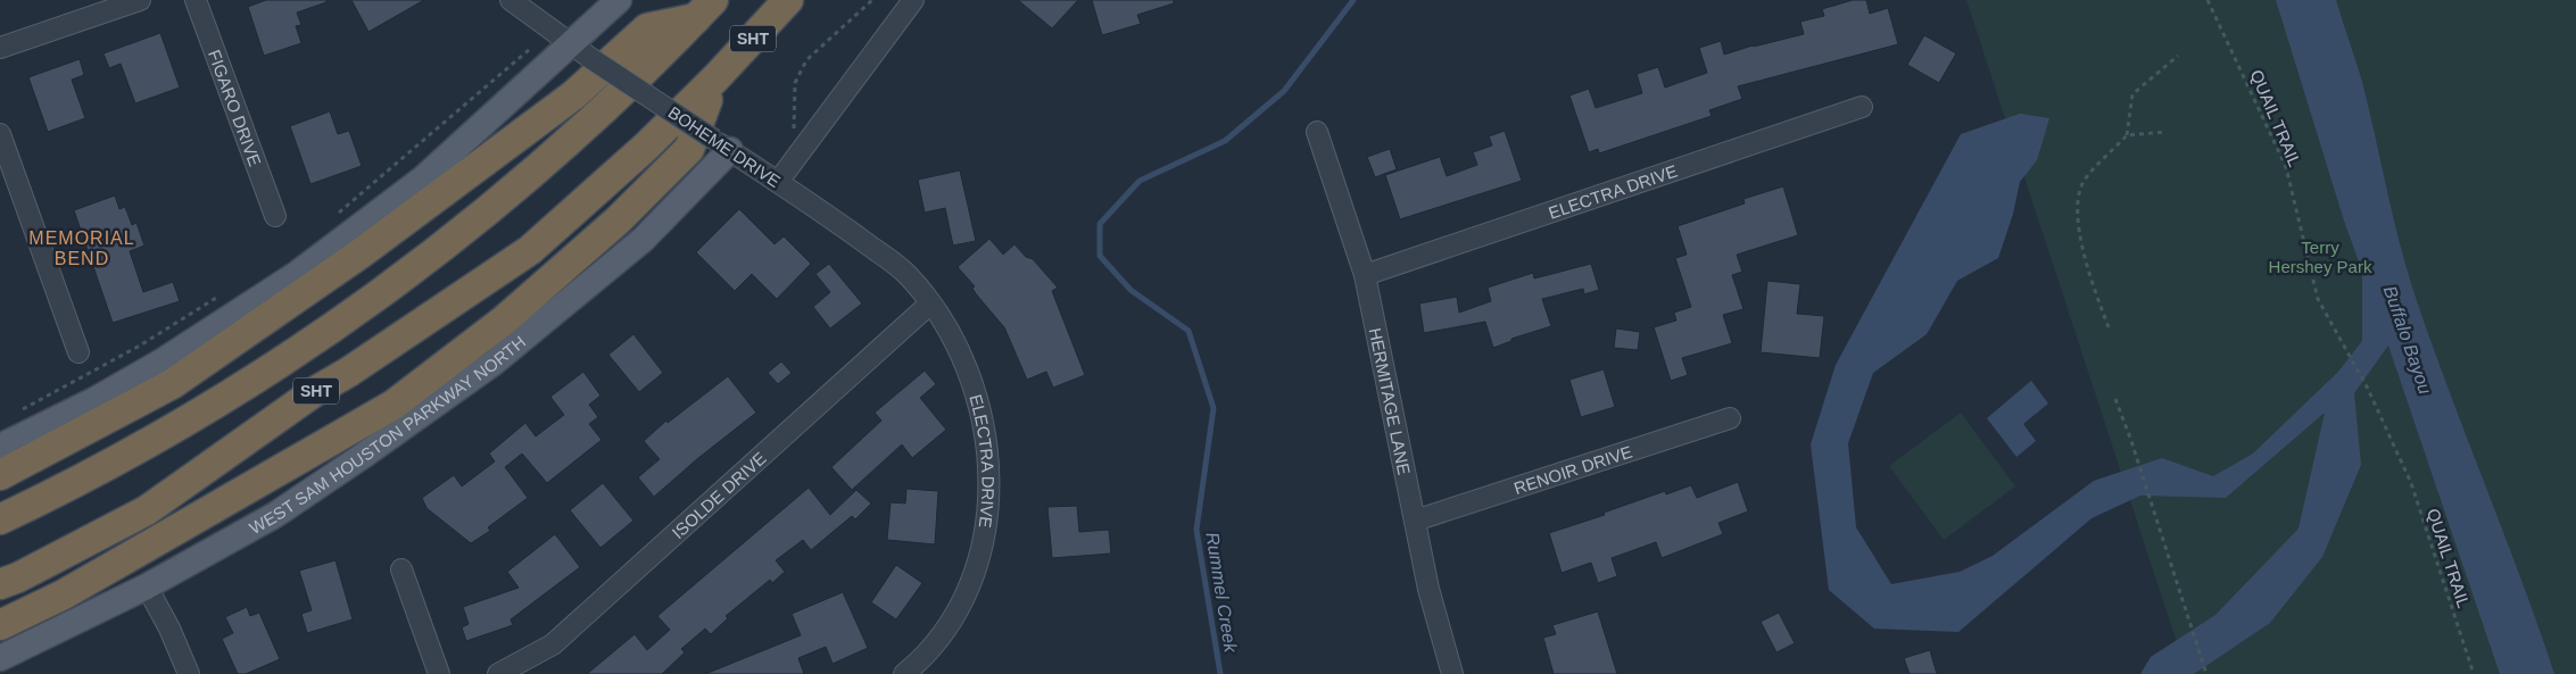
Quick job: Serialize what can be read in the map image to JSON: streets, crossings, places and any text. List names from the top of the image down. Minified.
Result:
{"streets":{"highway":["SHT"],"main road":["WEST SAM HOUSTON PARKWAY NORTH"],"street":["FIGARO DRIVE","BOHEME DRIVE","ELECTRA DRIVE","HERMITAGE LANE","RENOIR DRIVE","ISOLDE DRIVE"],"path":["QUAIL TRAIL"]},"crossings":[["BOHEME DRIVE","ELECTRA DRIVE"],["BOHEME DRIVE","WEST SAM HOUSTON PARKWAY NORTH"],["BOHEME DRIVE","ISOLDE DRIVE"],["ELECTRA DRIVE","HERMITAGE LANE"],["ELECTRA DRIVE","ISOLDE DRIVE"],["HERMITAGE LANE","RENOIR DRIVE"]],"districts":["MEMORIAL BEND"],"water":["Buffalo Bayou","Rummel Creek"],"parks":["Terry Hershey Park"]}
